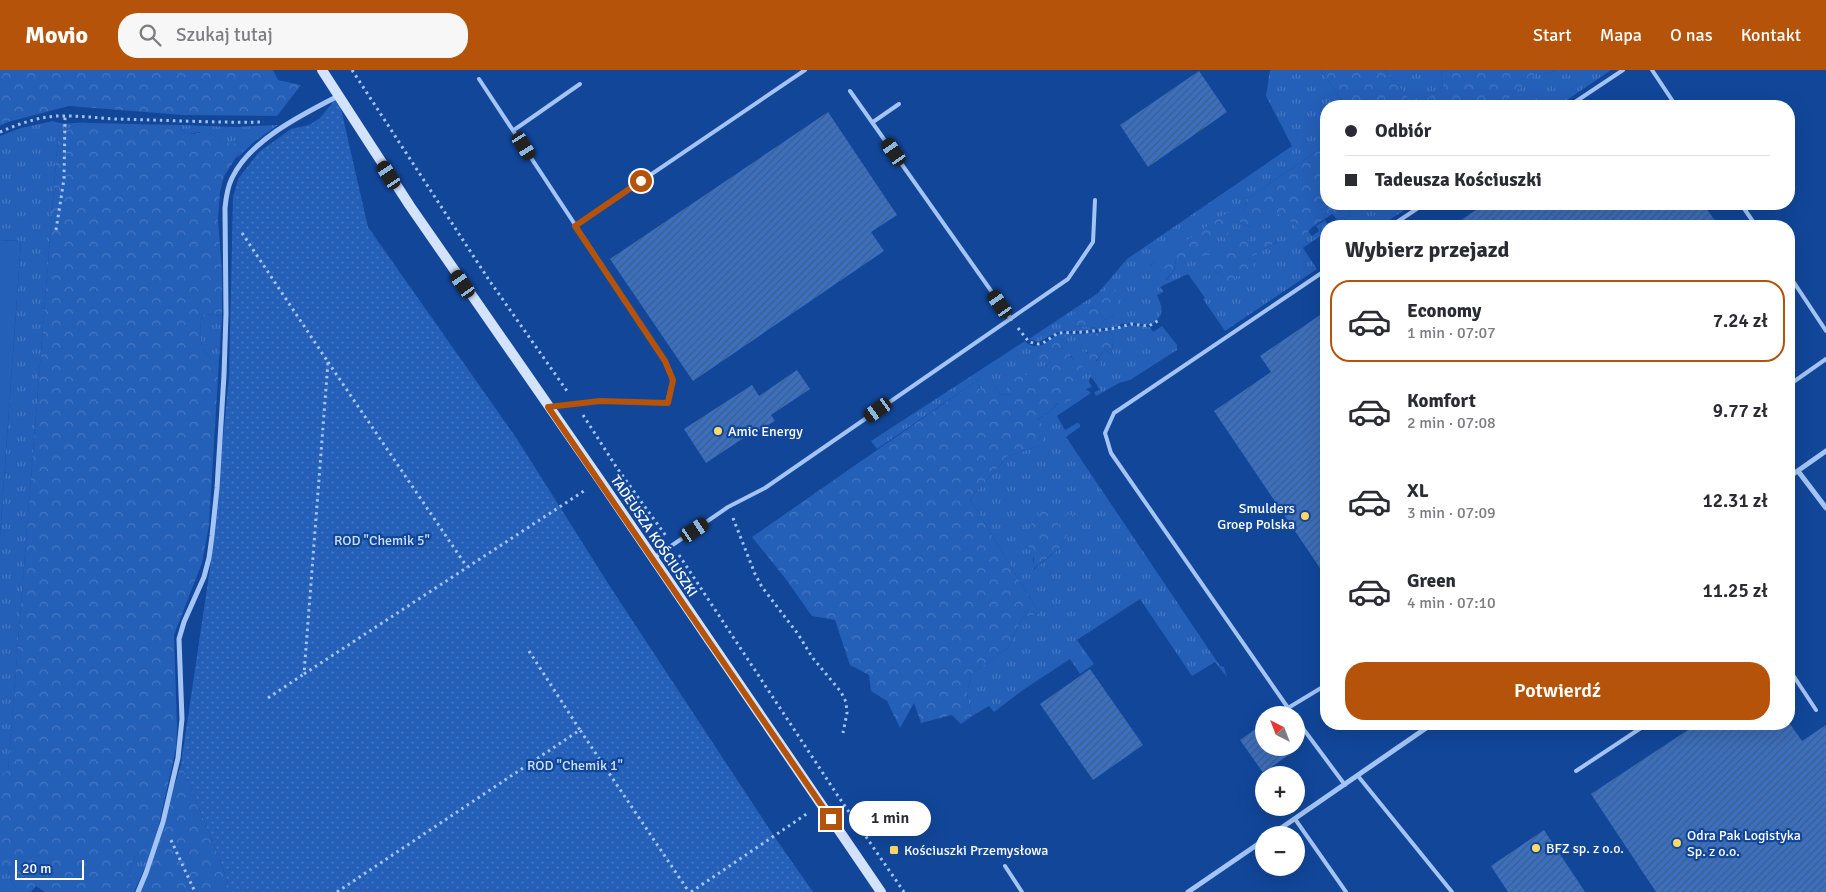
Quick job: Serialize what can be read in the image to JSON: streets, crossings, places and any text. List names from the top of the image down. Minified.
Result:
{"streets":{"main road":["TADEUSZA KOŚCIUSZKI"]},"parks":["ROD \"Chemik 5\"","ROD \"Chemik 1\""],"places":{"other":["Amic Energy","Smulders Groep Polska","Odra Pak Logistyka Sp. z o.o.","BFZ sp. z o.o."],"transit":["Kościuszki Przemysłowa"]},"scale_bar":"20 m","north":"top left","page":{"header":"Movio","search":"Szukaj tutaj","nav":["Start","Mapa","O nas","Kontakt"],"banner":["Odbiór","Tadeusza Kościuszki"],"heading":"Wybierz przejazd","list":[{"name":"Economy","note":"1 min · 07:07","value":"7.24 zł"},{"name":"Komfort","note":"2 min · 07:08","value":"9.77 zł"},{"name":"XL","note":"3 min · 07:09","value":"12.31 zł"},{"name":"Green","note":"4 min · 07:10","value":"11.25 zł"}],"buttons":"Potwierdź","map_buttons":["+","−"],"bubble":"1 min","scale":"20 m"}}
